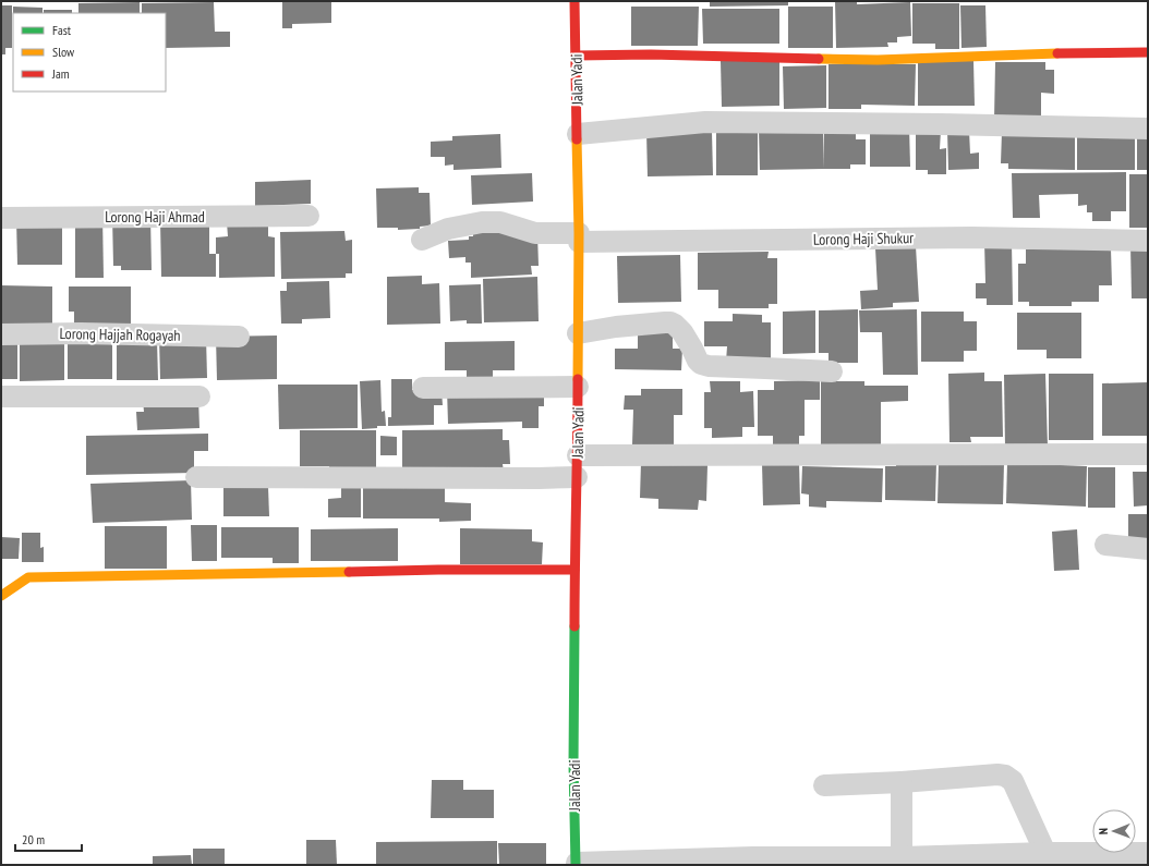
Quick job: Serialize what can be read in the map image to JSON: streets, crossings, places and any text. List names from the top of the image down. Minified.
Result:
{"streets":{"street":["Jalan Yadi","Lorong Haji Ahmad","Lorong Haji Shukur","Lorong Hajjah Rogayah"]},"crossings":[["Jalan Yadi","Lorong Haji Shukur"]],"legend":["Fast","Slow","Jam"],"scale_bar":"20 m","north":"left"}
